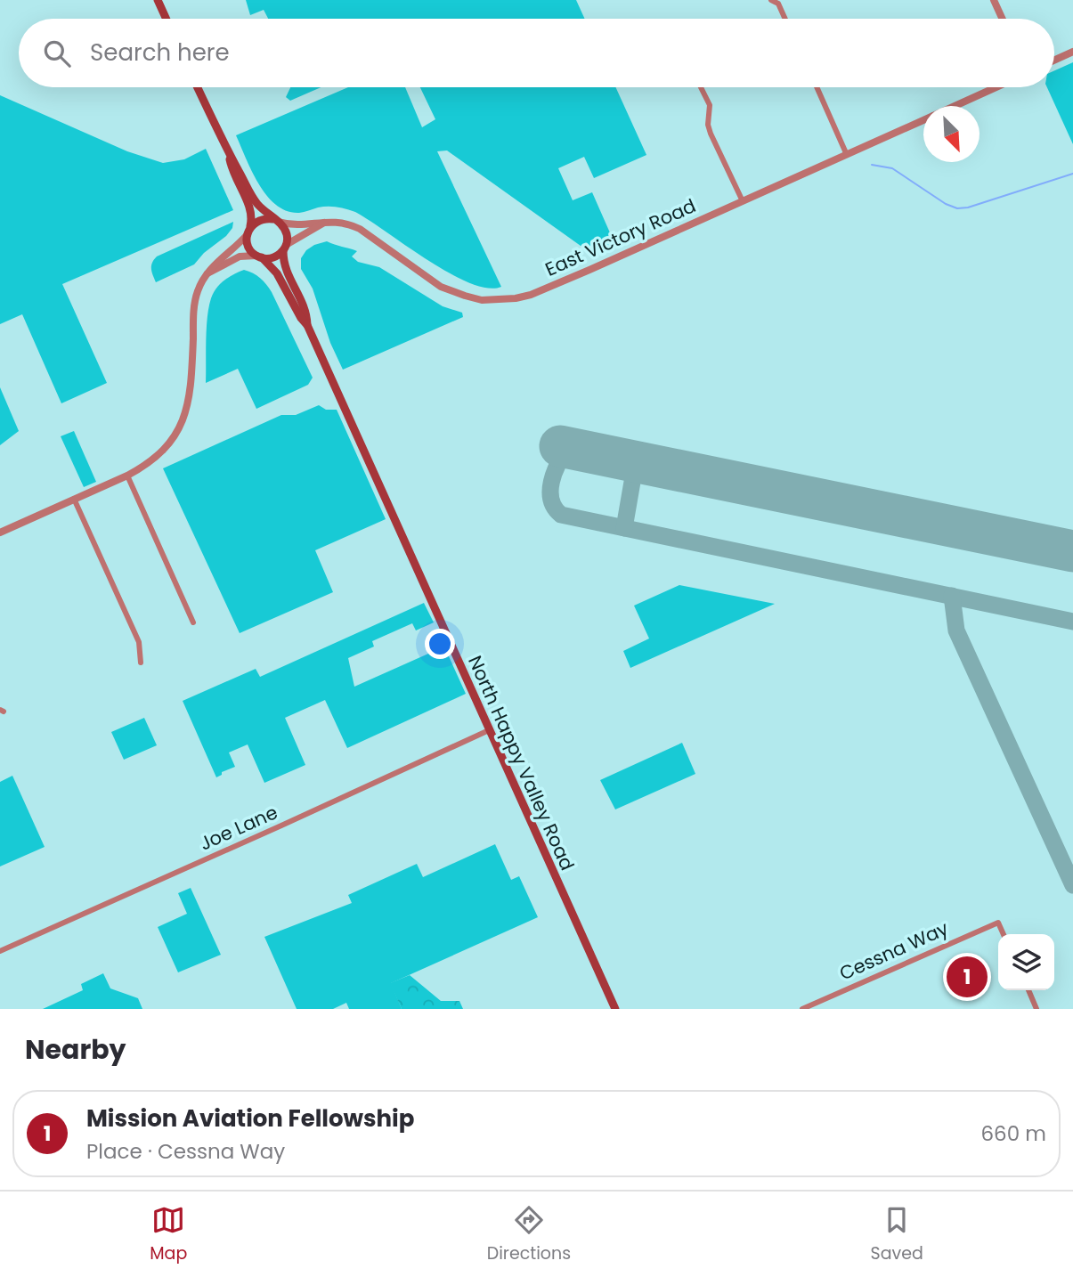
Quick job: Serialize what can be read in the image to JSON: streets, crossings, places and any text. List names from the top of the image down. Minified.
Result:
{"streets":{"main road":["North Happy Valley Road"],"street":["East Victory Road","Joe Lane","Cessna Way"]},"crossings":[["East Victory Road","North Happy Valley Road"],["North Happy Valley Road","Joe Lane"]],"north":"bottom right","page":{"search":"Search here","pins":"1","heading":"Nearby","list":[{"mark":"1","name":"Mission Aviation Fellowship","note":"Place · Cessna Way","value":"660 m"}],"nav":["Map","Directions","Saved"]}}
